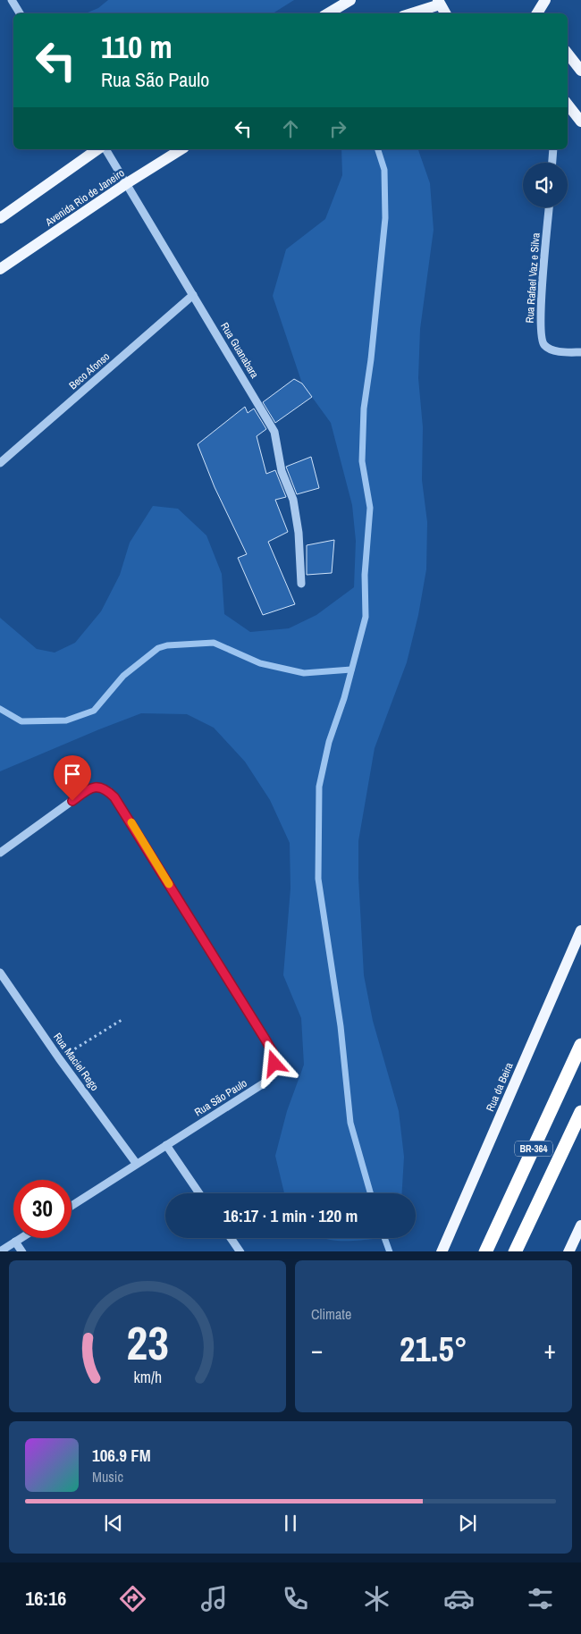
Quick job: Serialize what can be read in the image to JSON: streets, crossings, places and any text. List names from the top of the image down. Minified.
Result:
{"streets":{"highway":["BR-364"],"main road":["Avenida Rio de Janeiro","Rua da Beira"],"street":["Rua Rafael Vaz e Silva","Rua Guanabara","Beco Afonso","Rua Maciel Rego","Rua São Paulo"]},"crossings":[["Avenida Rio de Janeiro","Rua Guanabara"],["Rua Guanabara","Beco Afonso"],["Rua Maciel Rego","Rua São Paulo"]],"page":{"turn":["110 m","Rua São Paulo"],"limit":"30","trip":"16:17 · 1 min · 120 m","tile":"Climate","heat":["−","21.5°","+"],"song":["106.9 FM","Music"],"tabs":"16:16","gauge":["23","km/h"]}}
